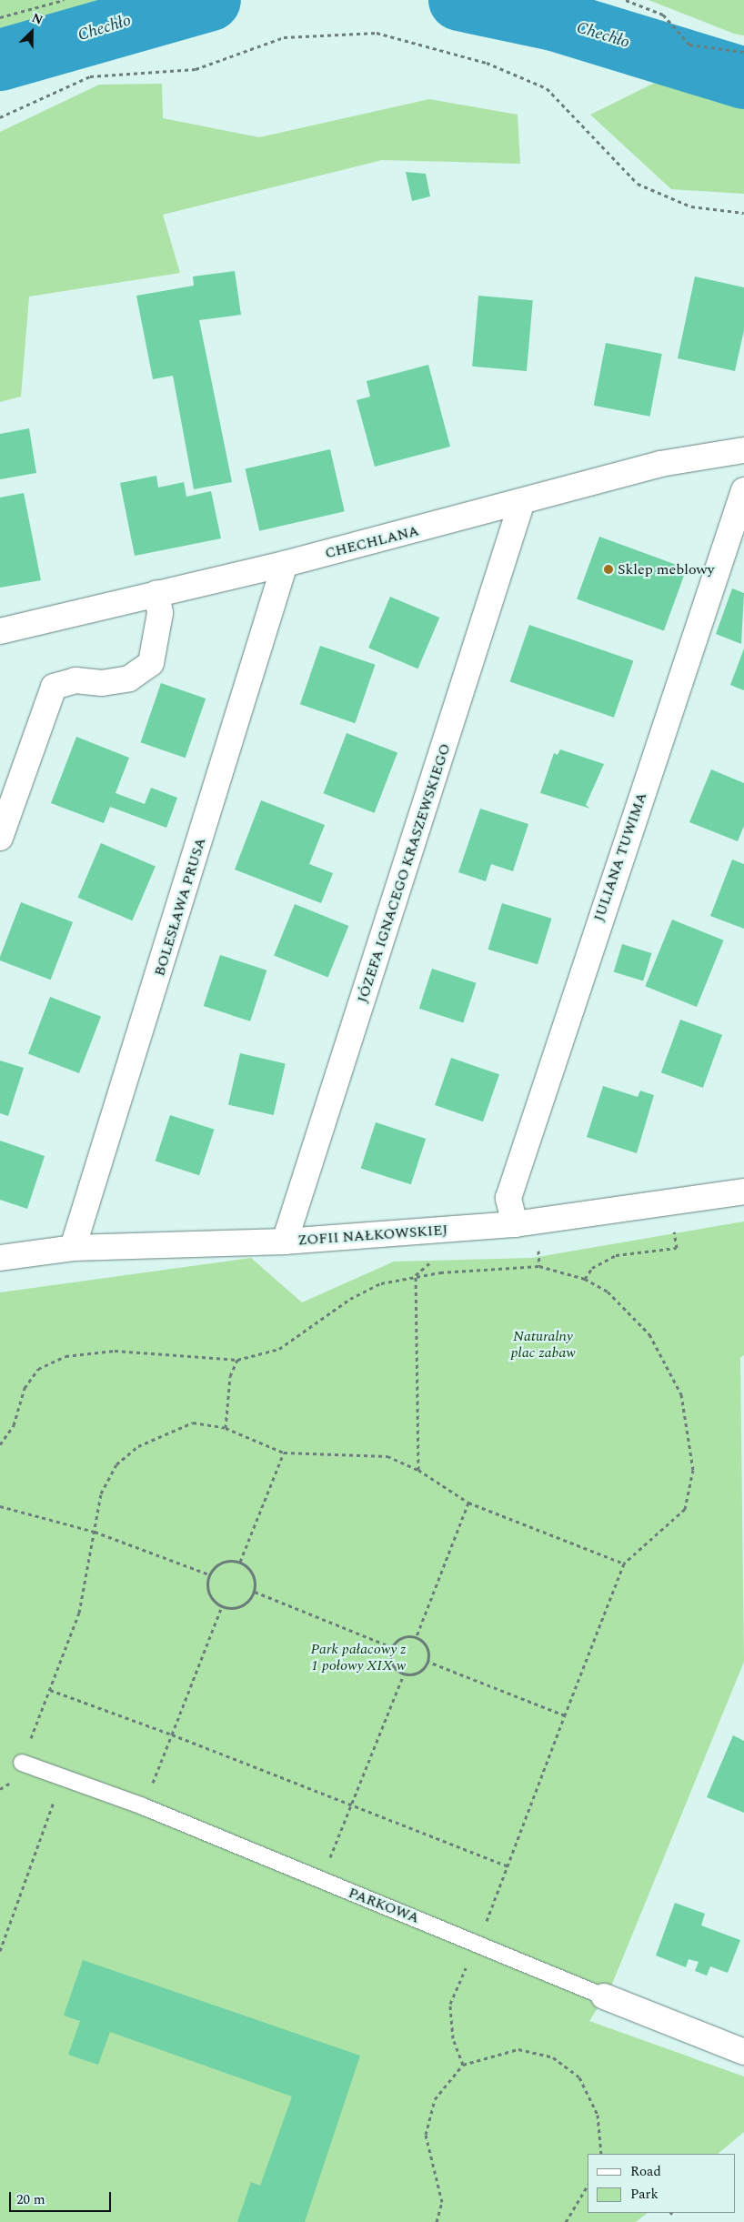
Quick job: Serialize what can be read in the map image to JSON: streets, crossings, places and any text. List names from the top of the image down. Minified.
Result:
{"streets":{"street":["CHECHLANA","JULIANA TUWIMA","JÓZEFA IGNACEGO KRASZEWSKIEGO","BOLESŁAWA PRUSA","ZOFII NAŁKOWSKIEJ","PARKOWA"]},"crossings":[["CHECHLANA","JÓZEFA IGNACEGO KRASZEWSKIEGO"],["CHECHLANA","BOLESŁAWA PRUSA"],["JULIANA TUWIMA","ZOFII NAŁKOWSKIEJ"],["JÓZEFA IGNACEGO KRASZEWSKIEGO","ZOFII NAŁKOWSKIEJ"],["BOLESŁAWA PRUSA","ZOFII NAŁKOWSKIEJ"]],"water":["Chechło"],"parks":["Naturalny plac zabaw","Park pałacowy z 1 połowy XIX w"],"places":["Sklep meblowy"],"legend":["Road","Park"],"scale_bar":"20 m","north":"top right"}
